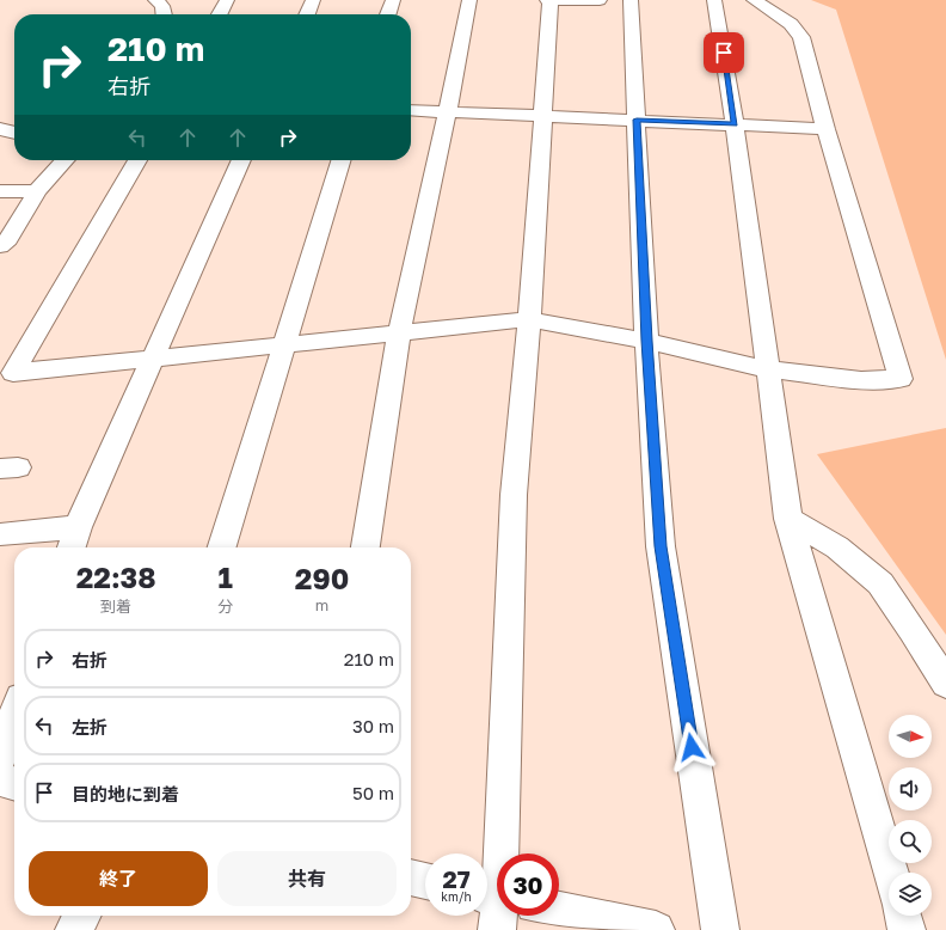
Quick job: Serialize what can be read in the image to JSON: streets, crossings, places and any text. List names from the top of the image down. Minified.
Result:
{"north":"right","page":{"turn":["210 m","右折"],"eta":["22:38","到着","1","分","290","m"],"list":[{"name":"右折","value":"210 m"},{"name":"左折","value":"30 m"},{"name":"目的地に到着","value":"50 m"}],"buttons":["終了","共有"],"speed":"27 km/h","limit":"30"}}
